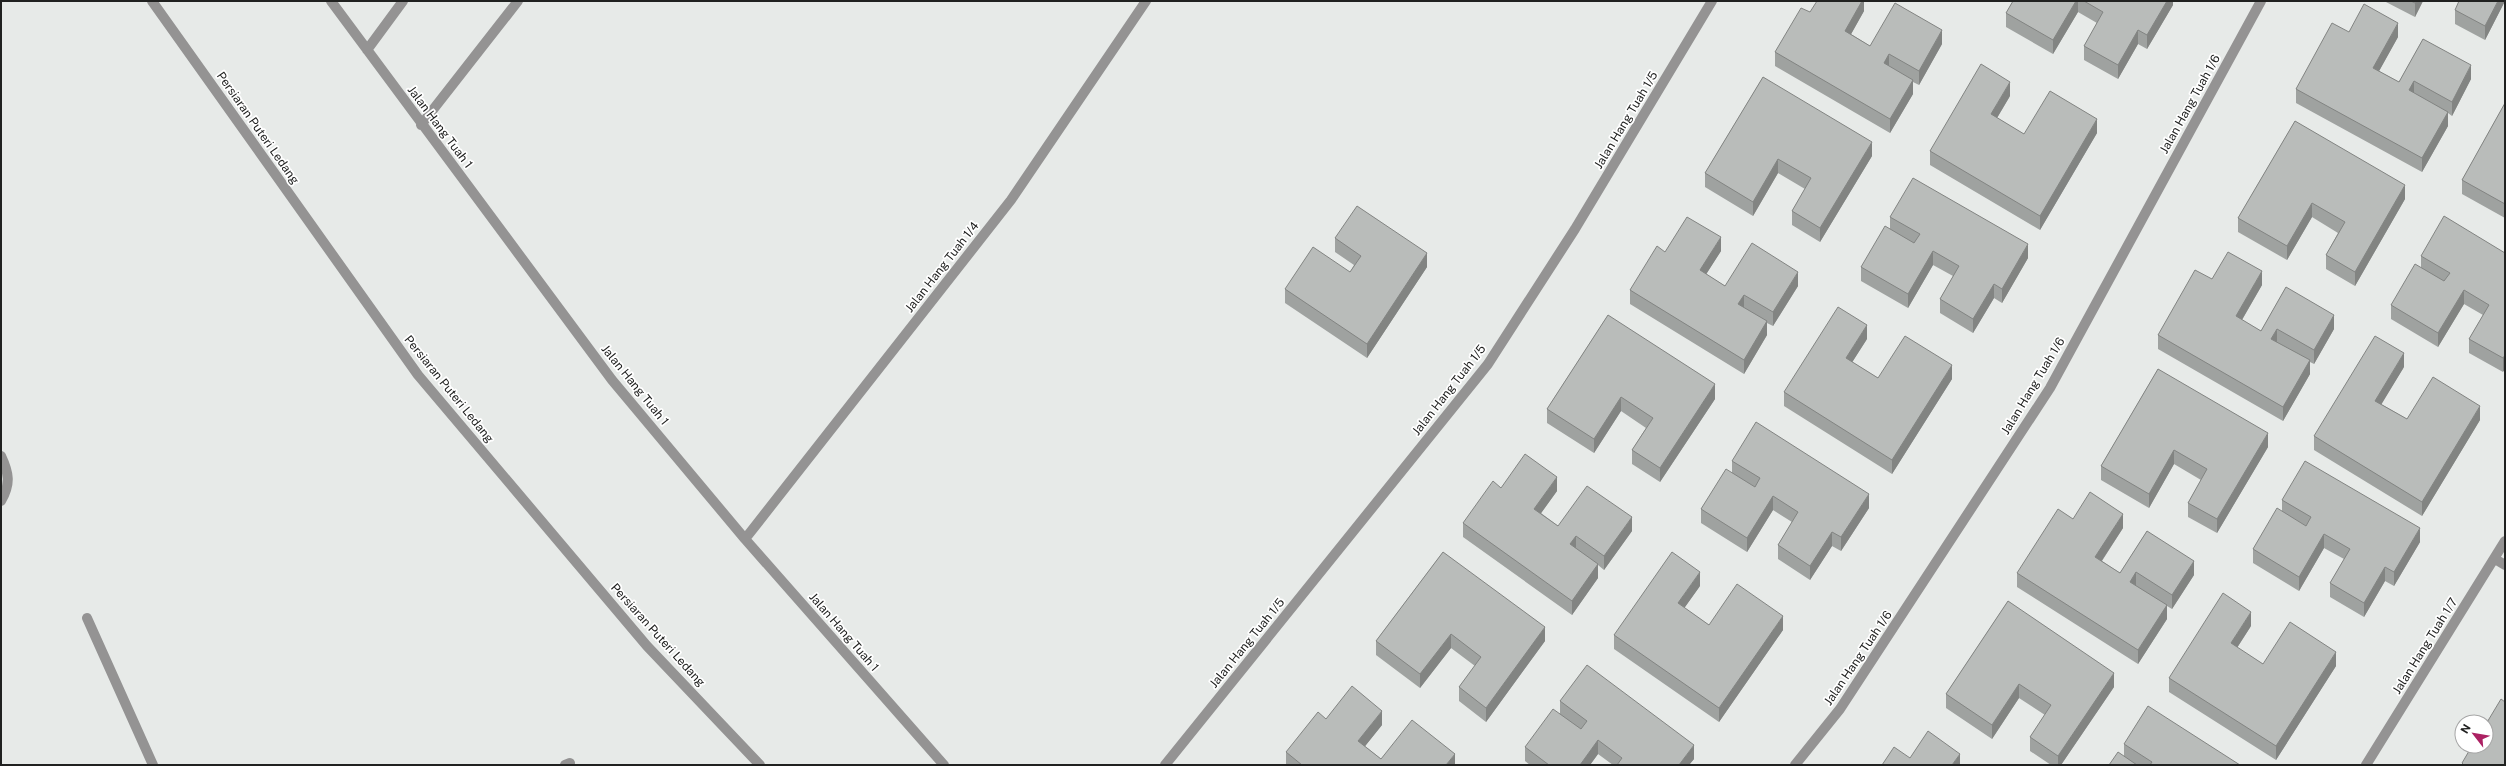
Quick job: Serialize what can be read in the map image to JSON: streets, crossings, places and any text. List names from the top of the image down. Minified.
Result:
{"streets":{"street":["Jalan Hang Tuah 1/6","Jalan Hang Tuah 1/5","Jalan Hang Tuah 1","Persiaran Puteri Ledang","Jalan Hang Tuah 1/4","Jalan Hang Tuah 1/7"]},"crossings":[["Jalan Hang Tuah 1","Jalan Hang Tuah 1/4"]],"north":"top left"}
